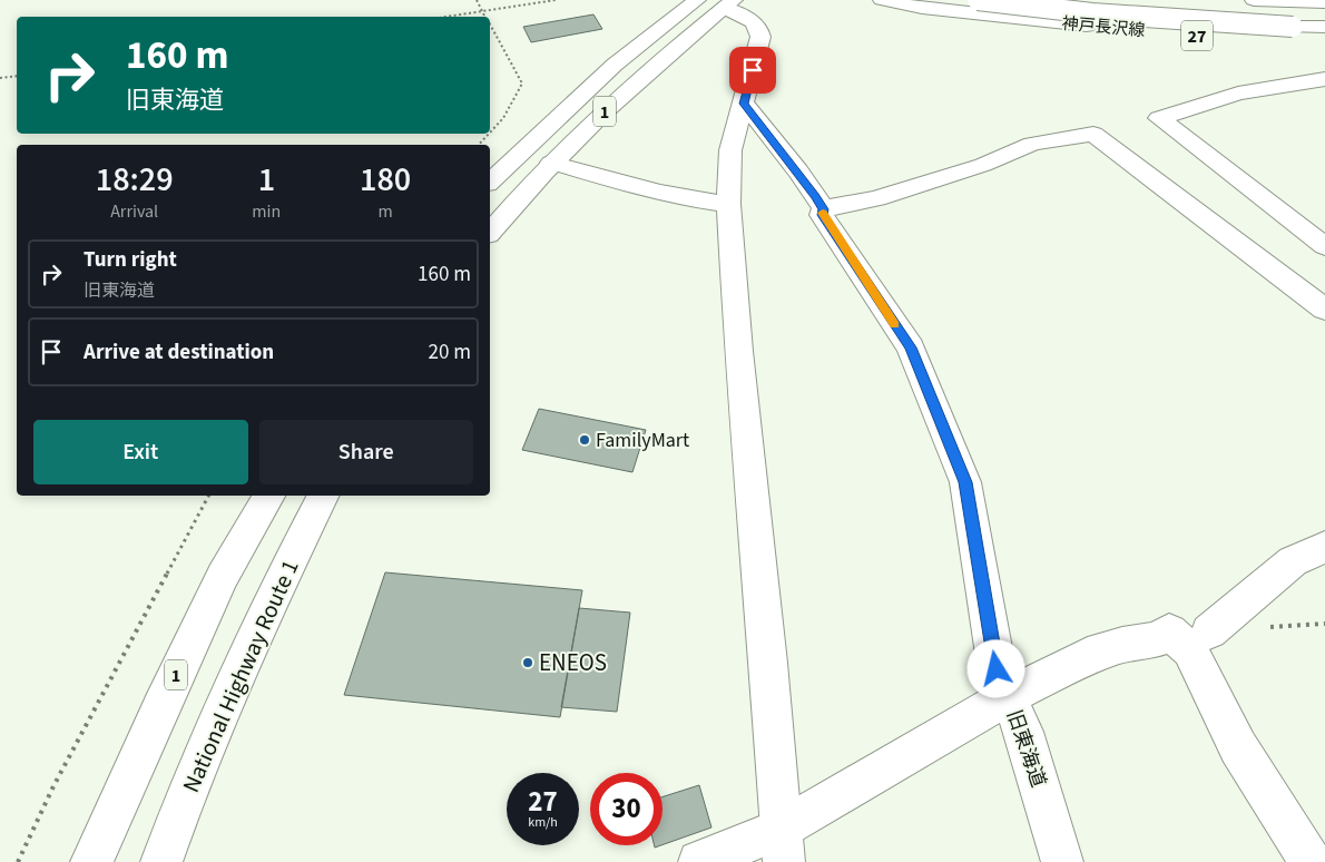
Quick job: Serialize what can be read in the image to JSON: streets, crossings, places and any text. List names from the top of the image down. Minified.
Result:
{"streets":{"main road":["神戸長沢線","27","1","National Highway Route 1","旧東海道"]},"places":["FamilyMart","ENEOS"],"page":{"turn":["160 m","旧東海道"],"eta":["18:29","Arrival","1","min","180","m"],"list":[{"name":"Turn right","note":"旧東海道","value":"160 m"},{"name":"Arrive at destination","value":"20 m"}],"buttons":["Exit","Share"],"speed":"27 km/h","limit":"30"}}
